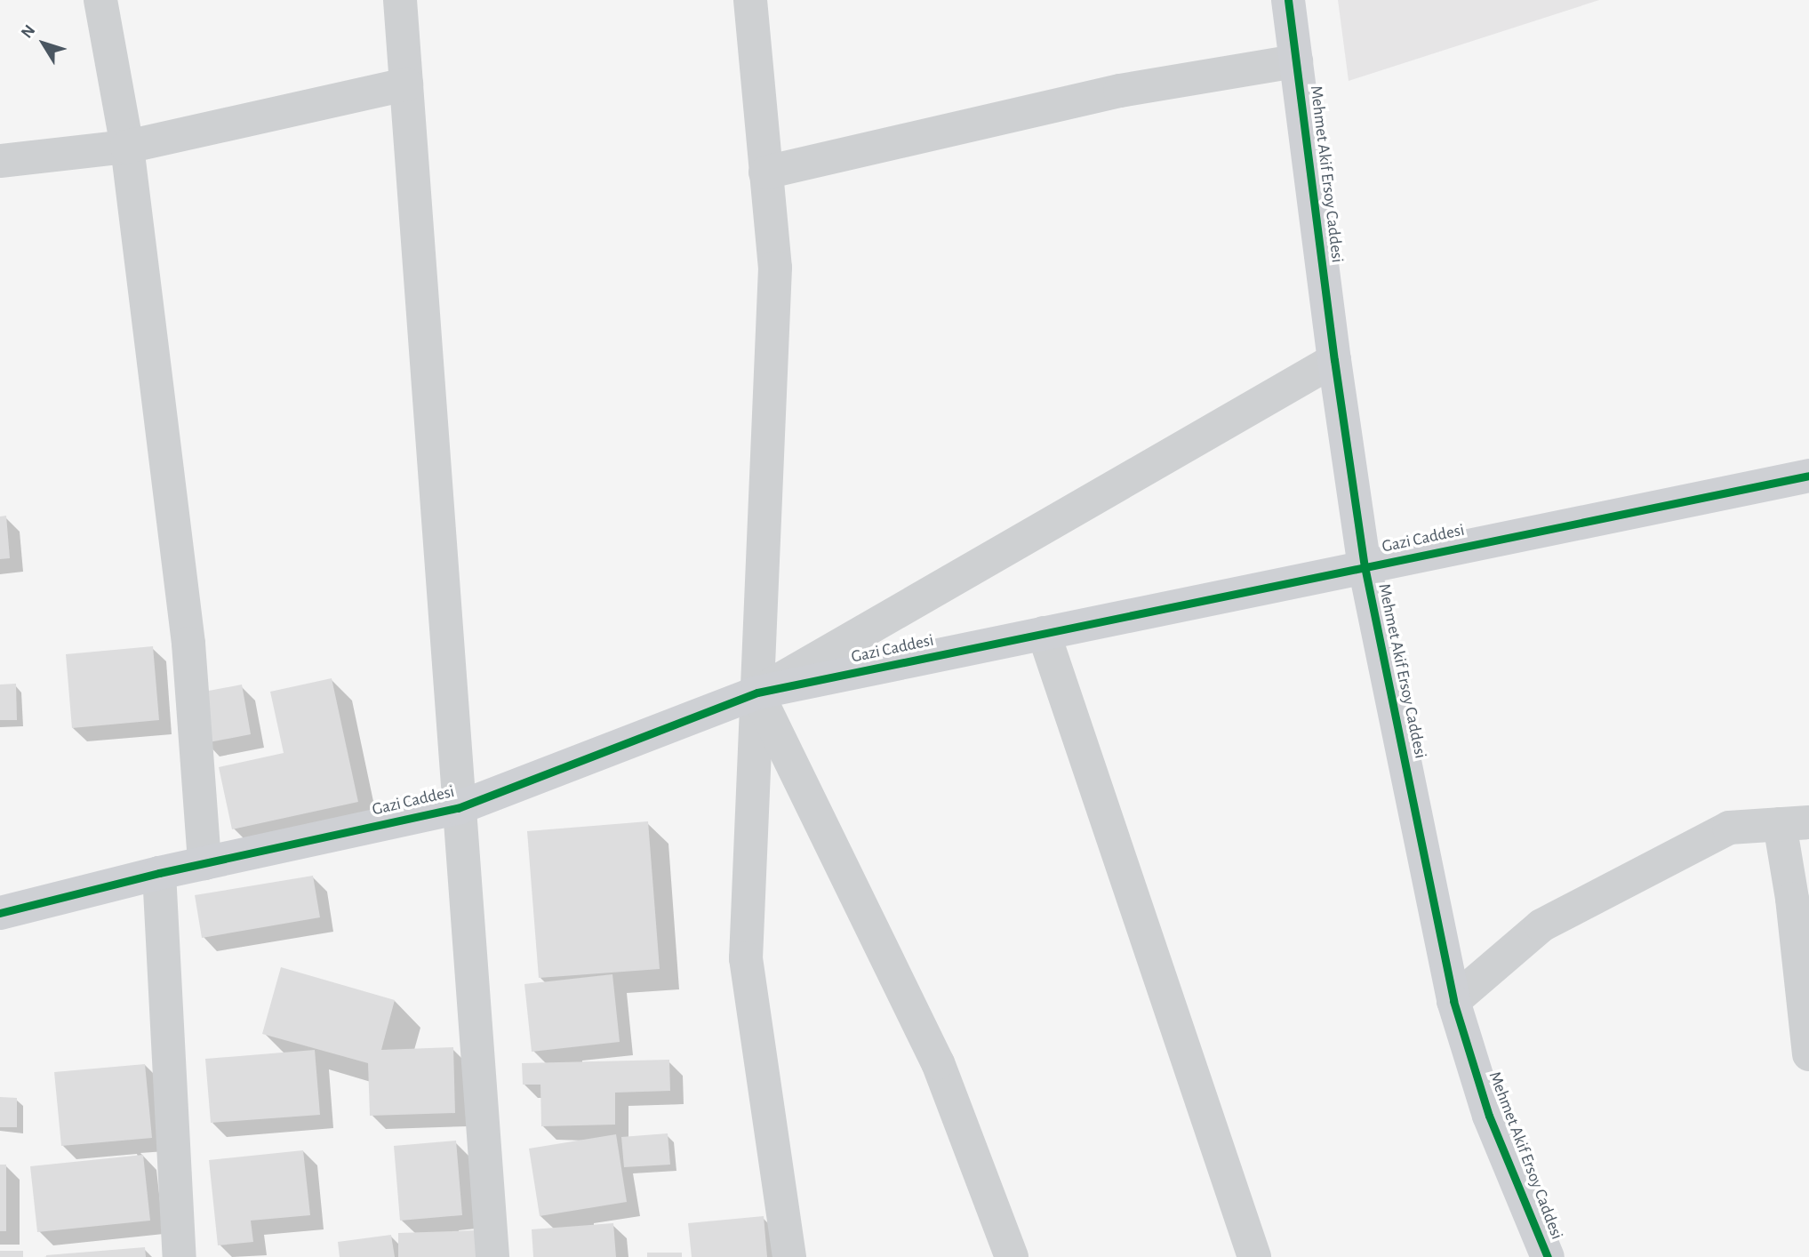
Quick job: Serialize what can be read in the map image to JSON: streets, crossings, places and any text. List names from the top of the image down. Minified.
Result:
{"streets":{"street":["Mehmet Akif Ersoy Caddesi","Gazi Caddesi"]},"crossings":[["Mehmet Akif Ersoy Caddesi","Gazi Caddesi"]],"north":"top left"}
